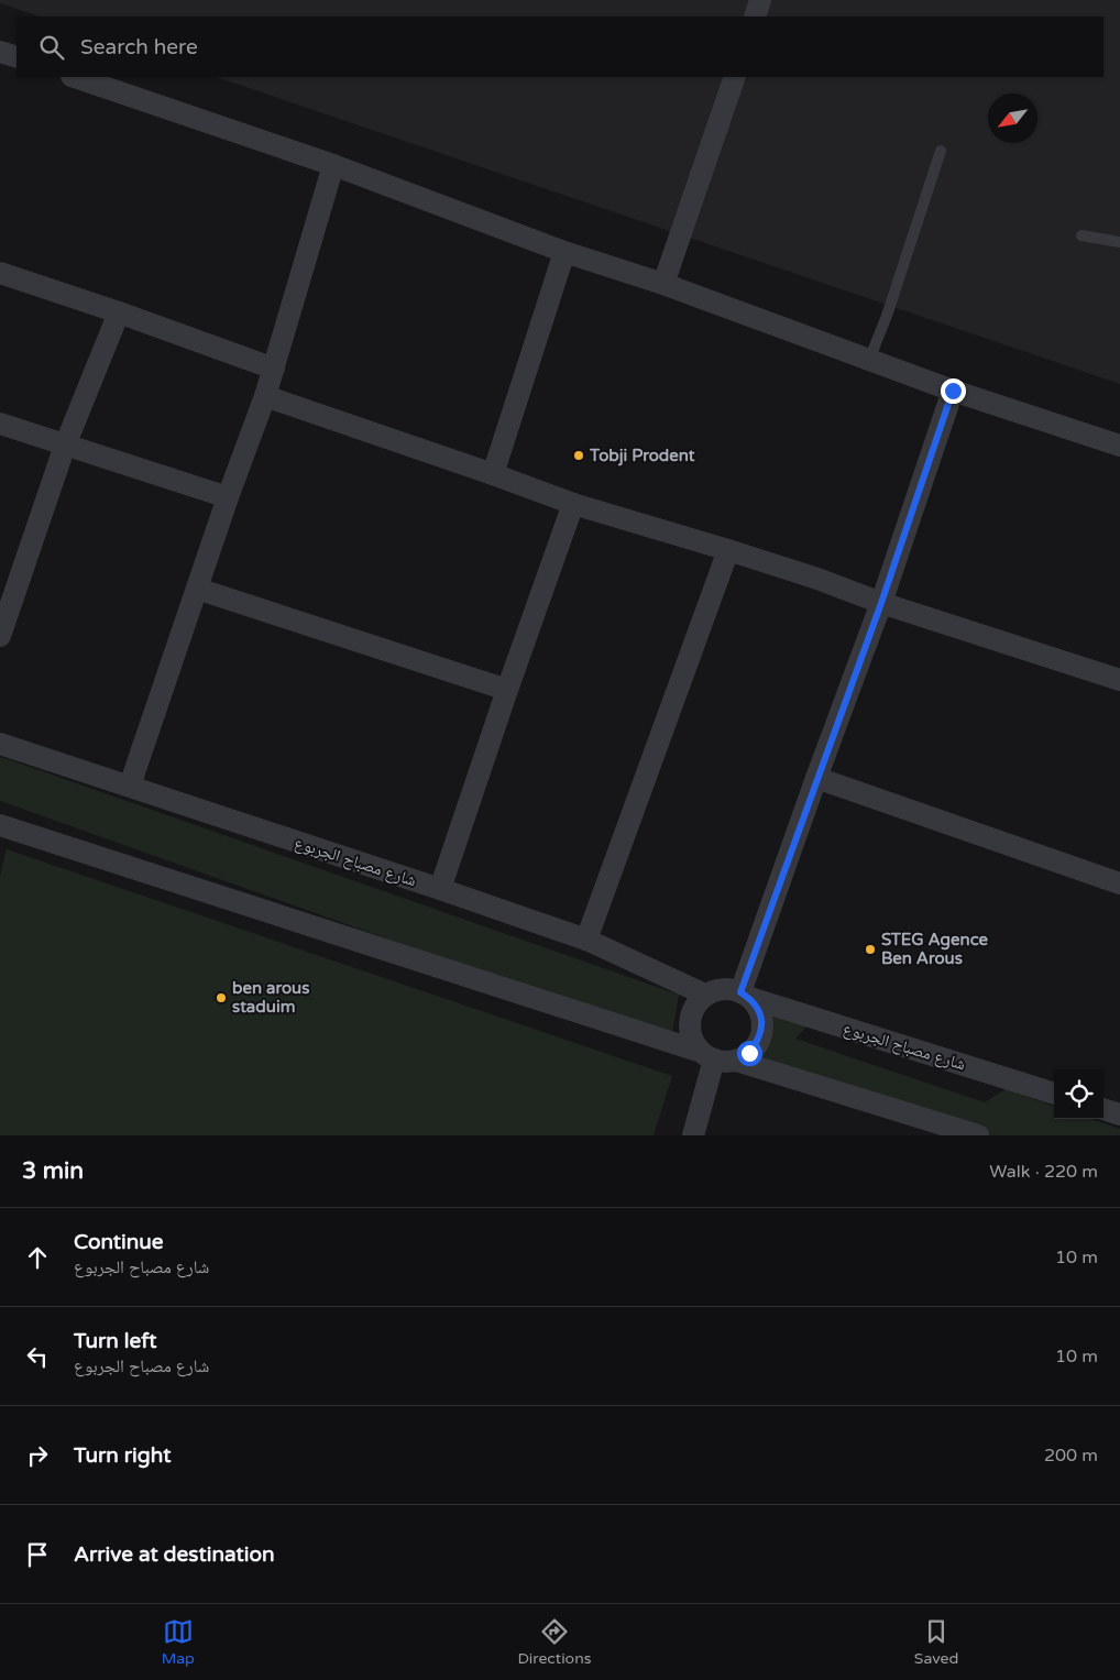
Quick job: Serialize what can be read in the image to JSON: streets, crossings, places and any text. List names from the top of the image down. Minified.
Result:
{"streets":{"street":["شارع مصباح الجربوع"]},"places":["Tobji Prodent","STEG Agence Ben Arous","ben arous staduim"],"north":"bottom left","page":{"search":"Search here","heading":["3 min","Walk · 220 m"],"list":[["Continue","شارع مصباح الجربوع","10 m"],["Turn left","شارع مصباح الجربوع","10 m"],["Turn right","200 m"],"Arrive at destination"],"nav":["Map","Directions","Saved"]}}
